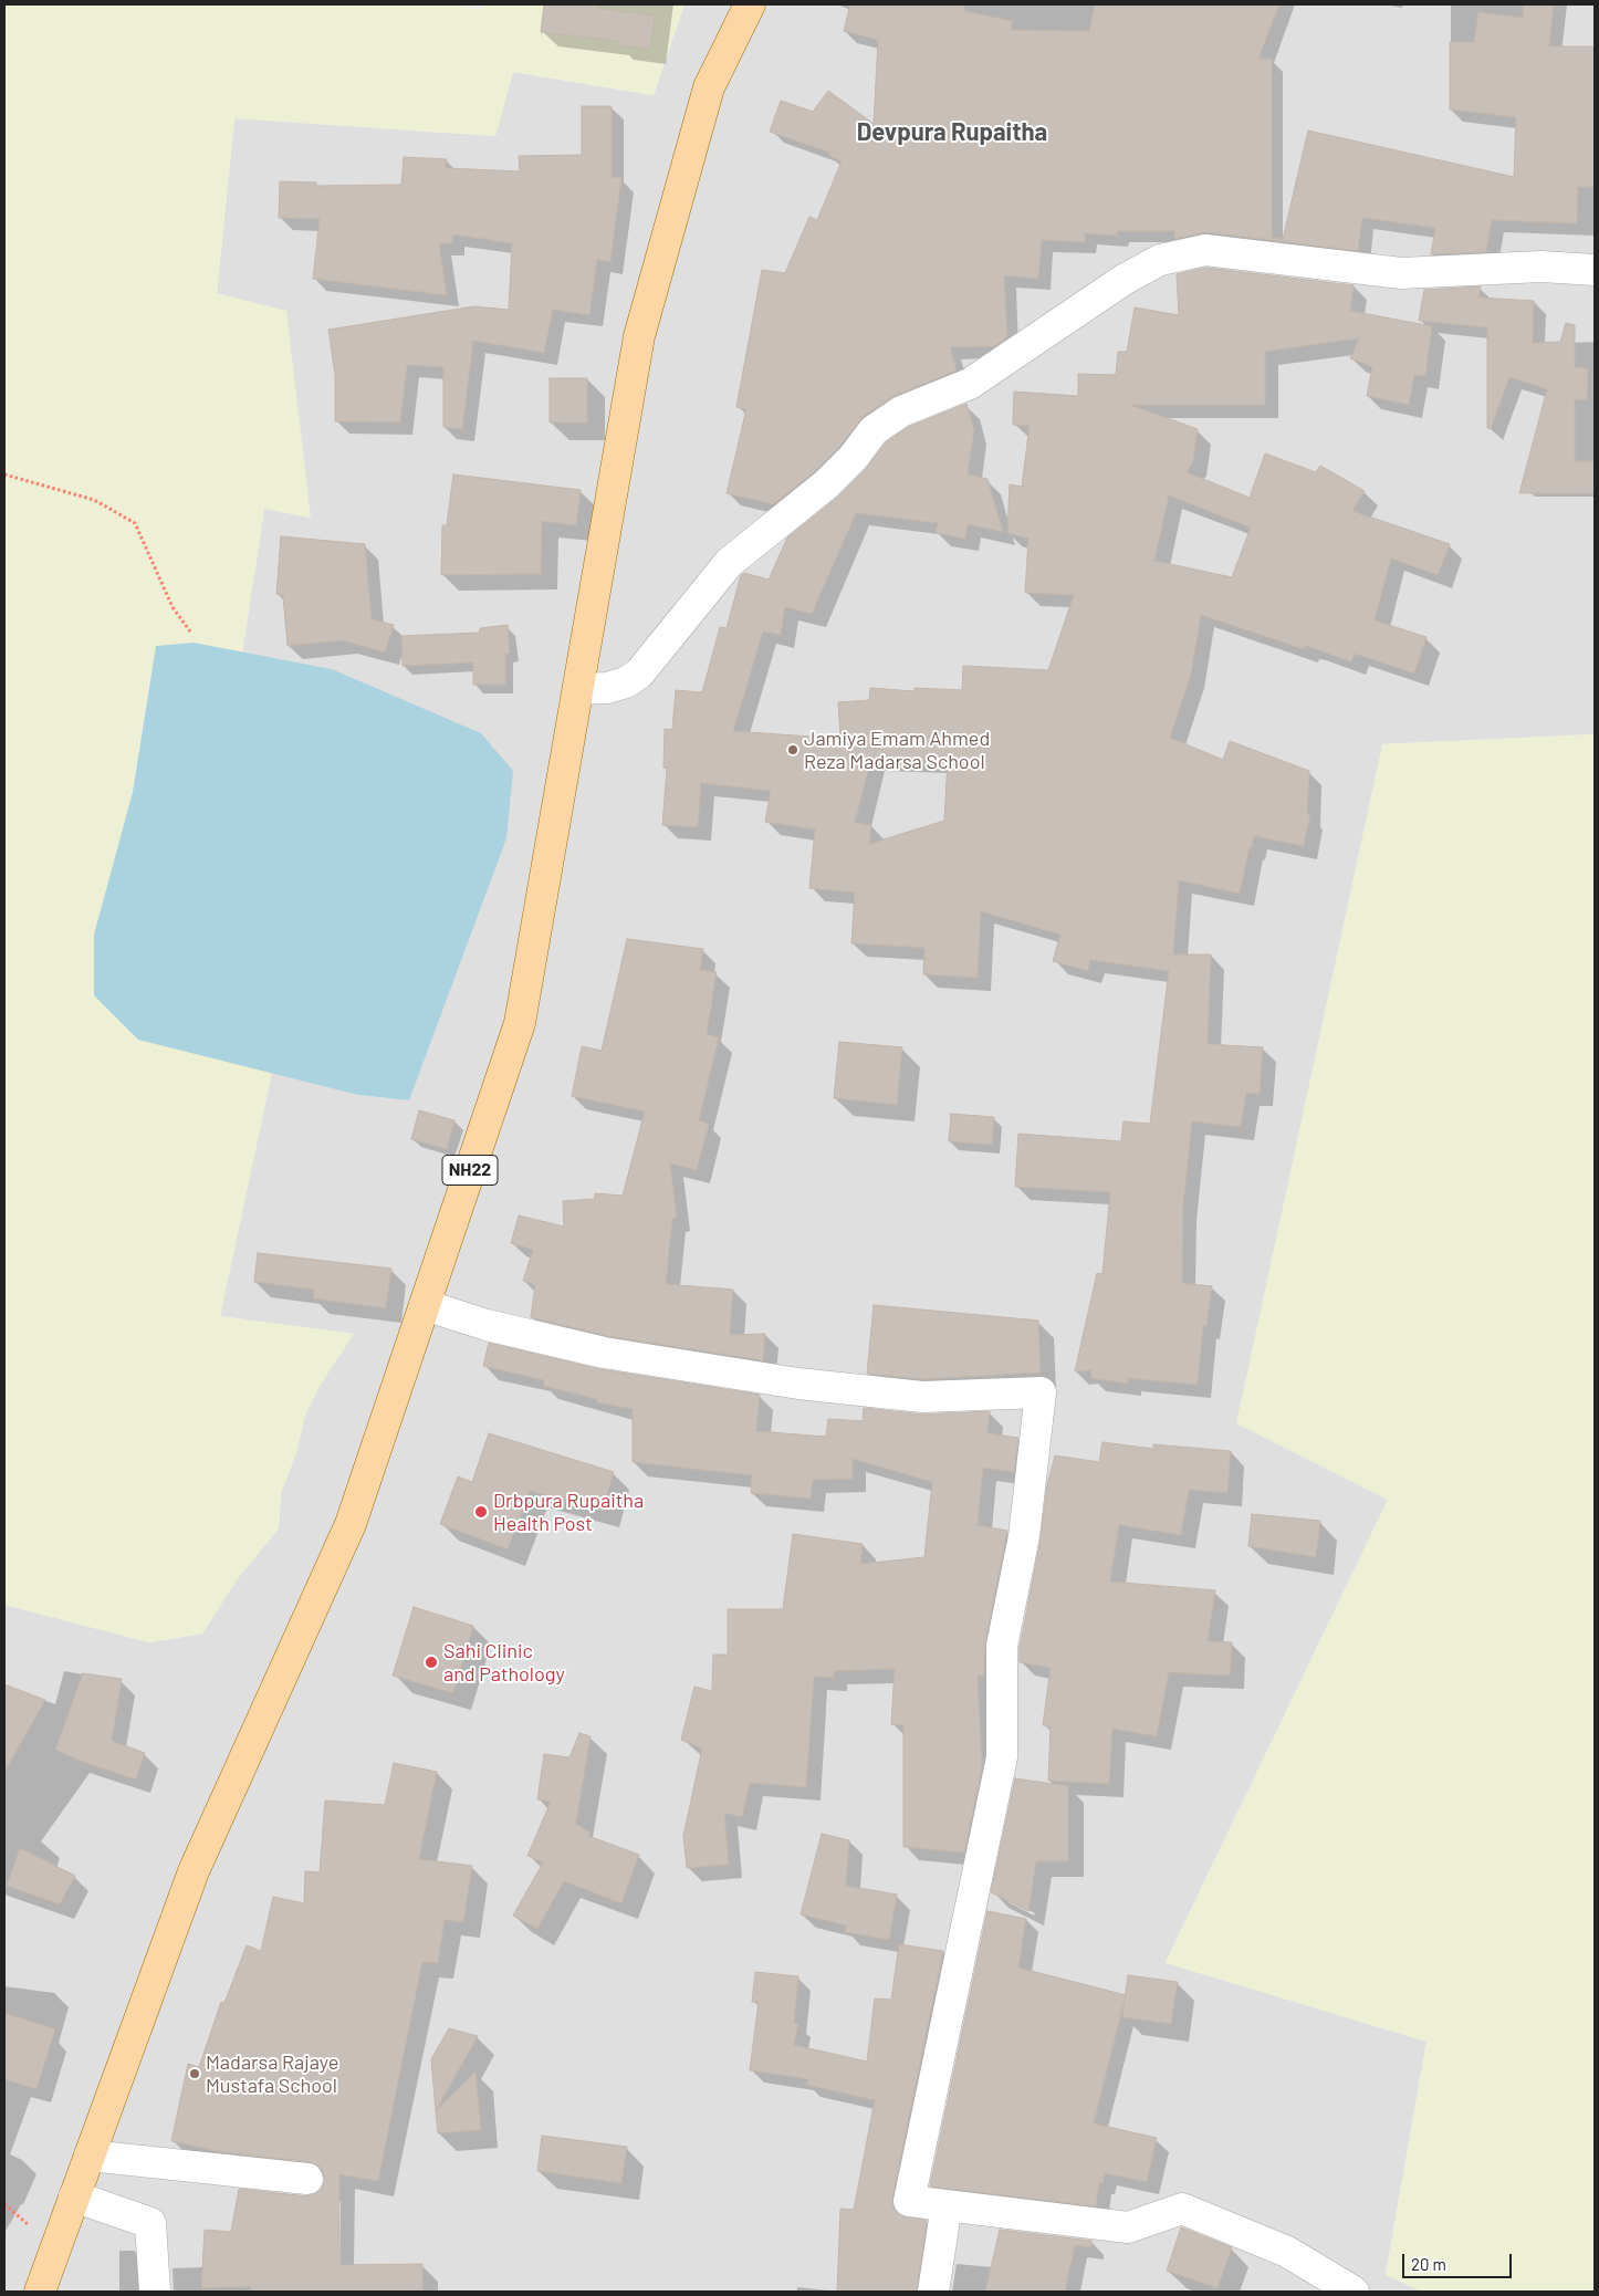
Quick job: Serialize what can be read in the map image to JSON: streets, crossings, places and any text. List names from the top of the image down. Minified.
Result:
{"streets":{"main road":["NH22"]},"districts":["Devpura Rupaitha"],"places":["Jamiya Emam Ahmed Reza Madarsa School","Drbpura Rupaitha Health Post","Sahi Clinic and Pathology","Madarsa Rajaye Mustafa School"],"scale_bar":"20 m"}
